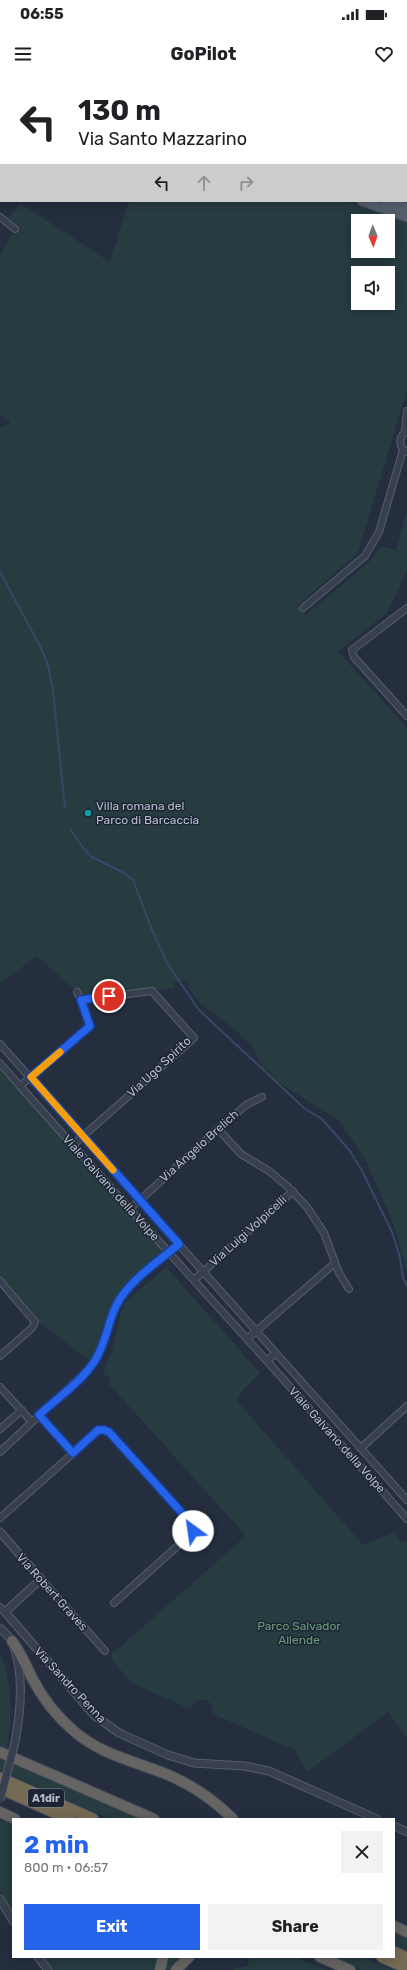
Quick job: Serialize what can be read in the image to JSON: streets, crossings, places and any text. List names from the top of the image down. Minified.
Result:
{"streets":{"highway":["A1dir"],"street":["Via Ugo Spirito","Via Angelo Brelich","Viale Galvano della Volpe","Via Luigi Volpicelli","Via Robert Graves","Via Sandro Penna"]},"crossings":[["Via Ugo Spirito","Viale Galvano della Volpe"],["Via Angelo Brelich","Viale Galvano della Volpe"],["Viale Galvano della Volpe","Via Luigi Volpicelli"]],"parks":["Parco Salvador Allende"],"places":["Villa romana del Parco di Barcaccia"],"north":"bottom","page":{"status":"06:55","header":"GoPilot","turn":["130 m","Via Santo Mazzarino"],"heading":["2 min","800 m · 06:57"],"buttons":["Exit","Share"]}}
